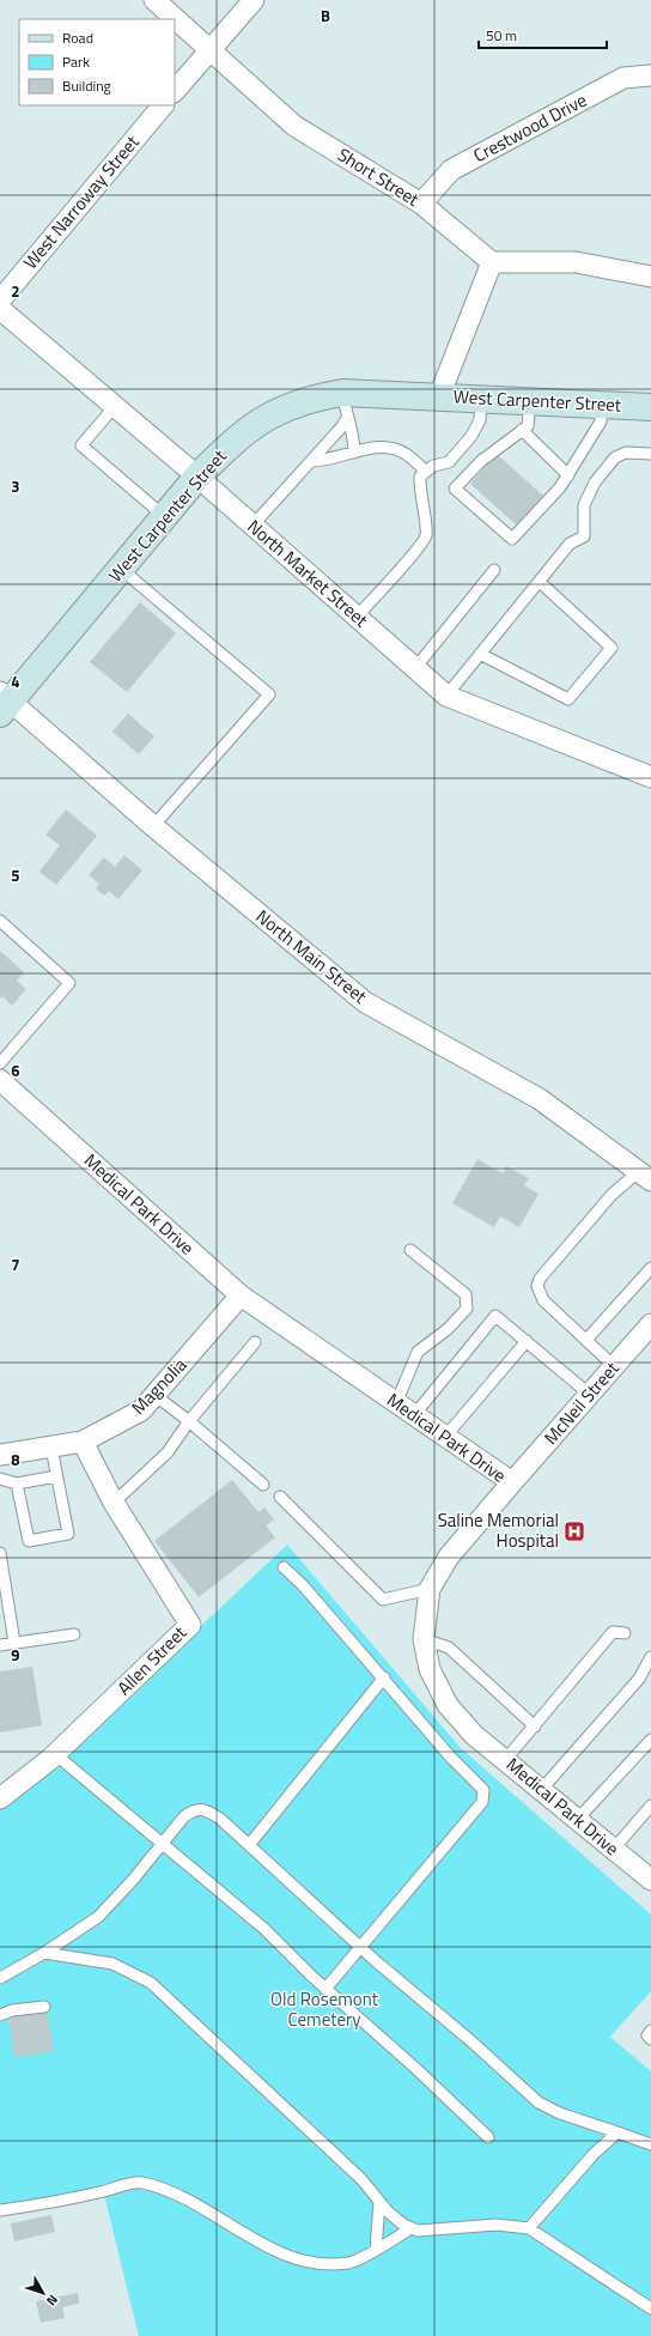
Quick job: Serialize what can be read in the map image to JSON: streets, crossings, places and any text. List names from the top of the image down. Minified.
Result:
{"streets":{"main road":["West Carpenter Street"],"street":["Crestwood Drive","Short Street","West Narroway Street","North Market Street","North Main Street","Medical Park Drive","Magnolia","McNeil Street","Allen Street"]},"crossings":[["Crestwood Drive","Short Street"],["West Carpenter Street","North Market Street"],["West Carpenter Street","North Main Street"],["Medical Park Drive","Magnolia"],["Medical Park Drive","McNeil Street"],["Magnolia","Allen Street"]],"parks":["Old Rosemont Cemetery"],"places":{"hospital":["Saline Memorial Hospital"]},"legend":["Road","Park","Building"],"scale_bar":"50 m","north":"bottom right","grid":{"columns":["B"],"rows":["2","3","4","5","6","7","8","9"]}}
